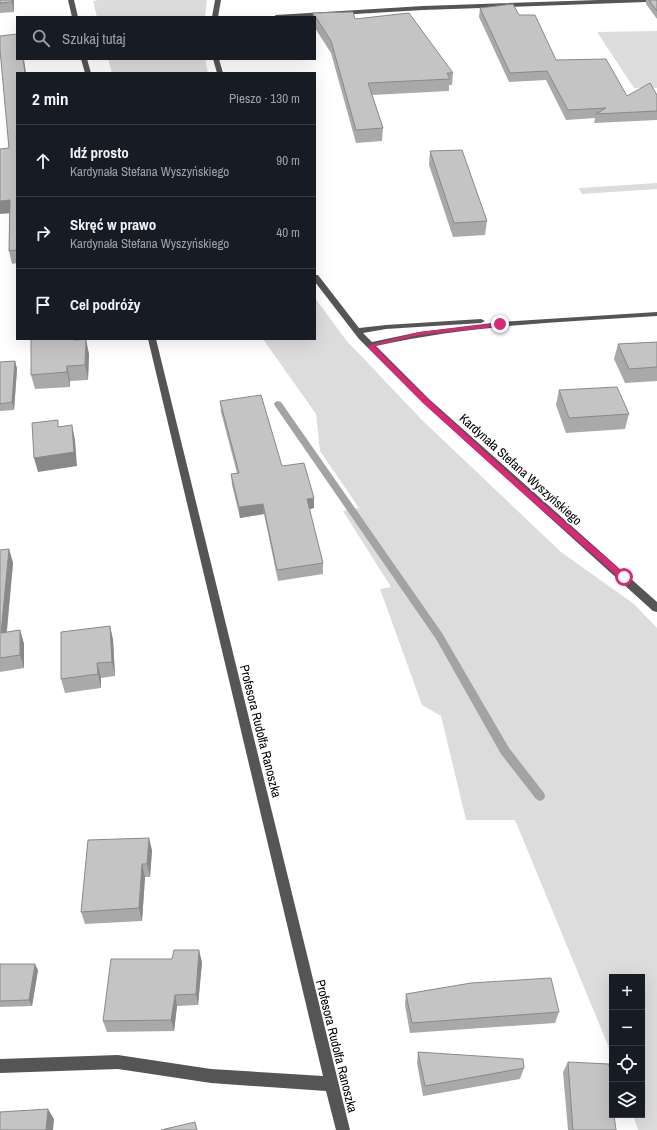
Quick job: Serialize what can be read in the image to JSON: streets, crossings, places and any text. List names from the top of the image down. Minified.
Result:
{"streets":{"street":["Kardynała Stefana Wyszyńskiego","Profesora Rudolfa Ranoszka"]},"page":{"search":"Szukaj tutaj","heading":["2 min","Pieszo · 130 m"],"list":[["Idź prosto","Kardynała Stefana Wyszyńskiego","90 m"],["Skręć w prawo","Kardynała Stefana Wyszyńskiego","40 m"],"Cel podróży"],"map_buttons":["+","−"]}}
